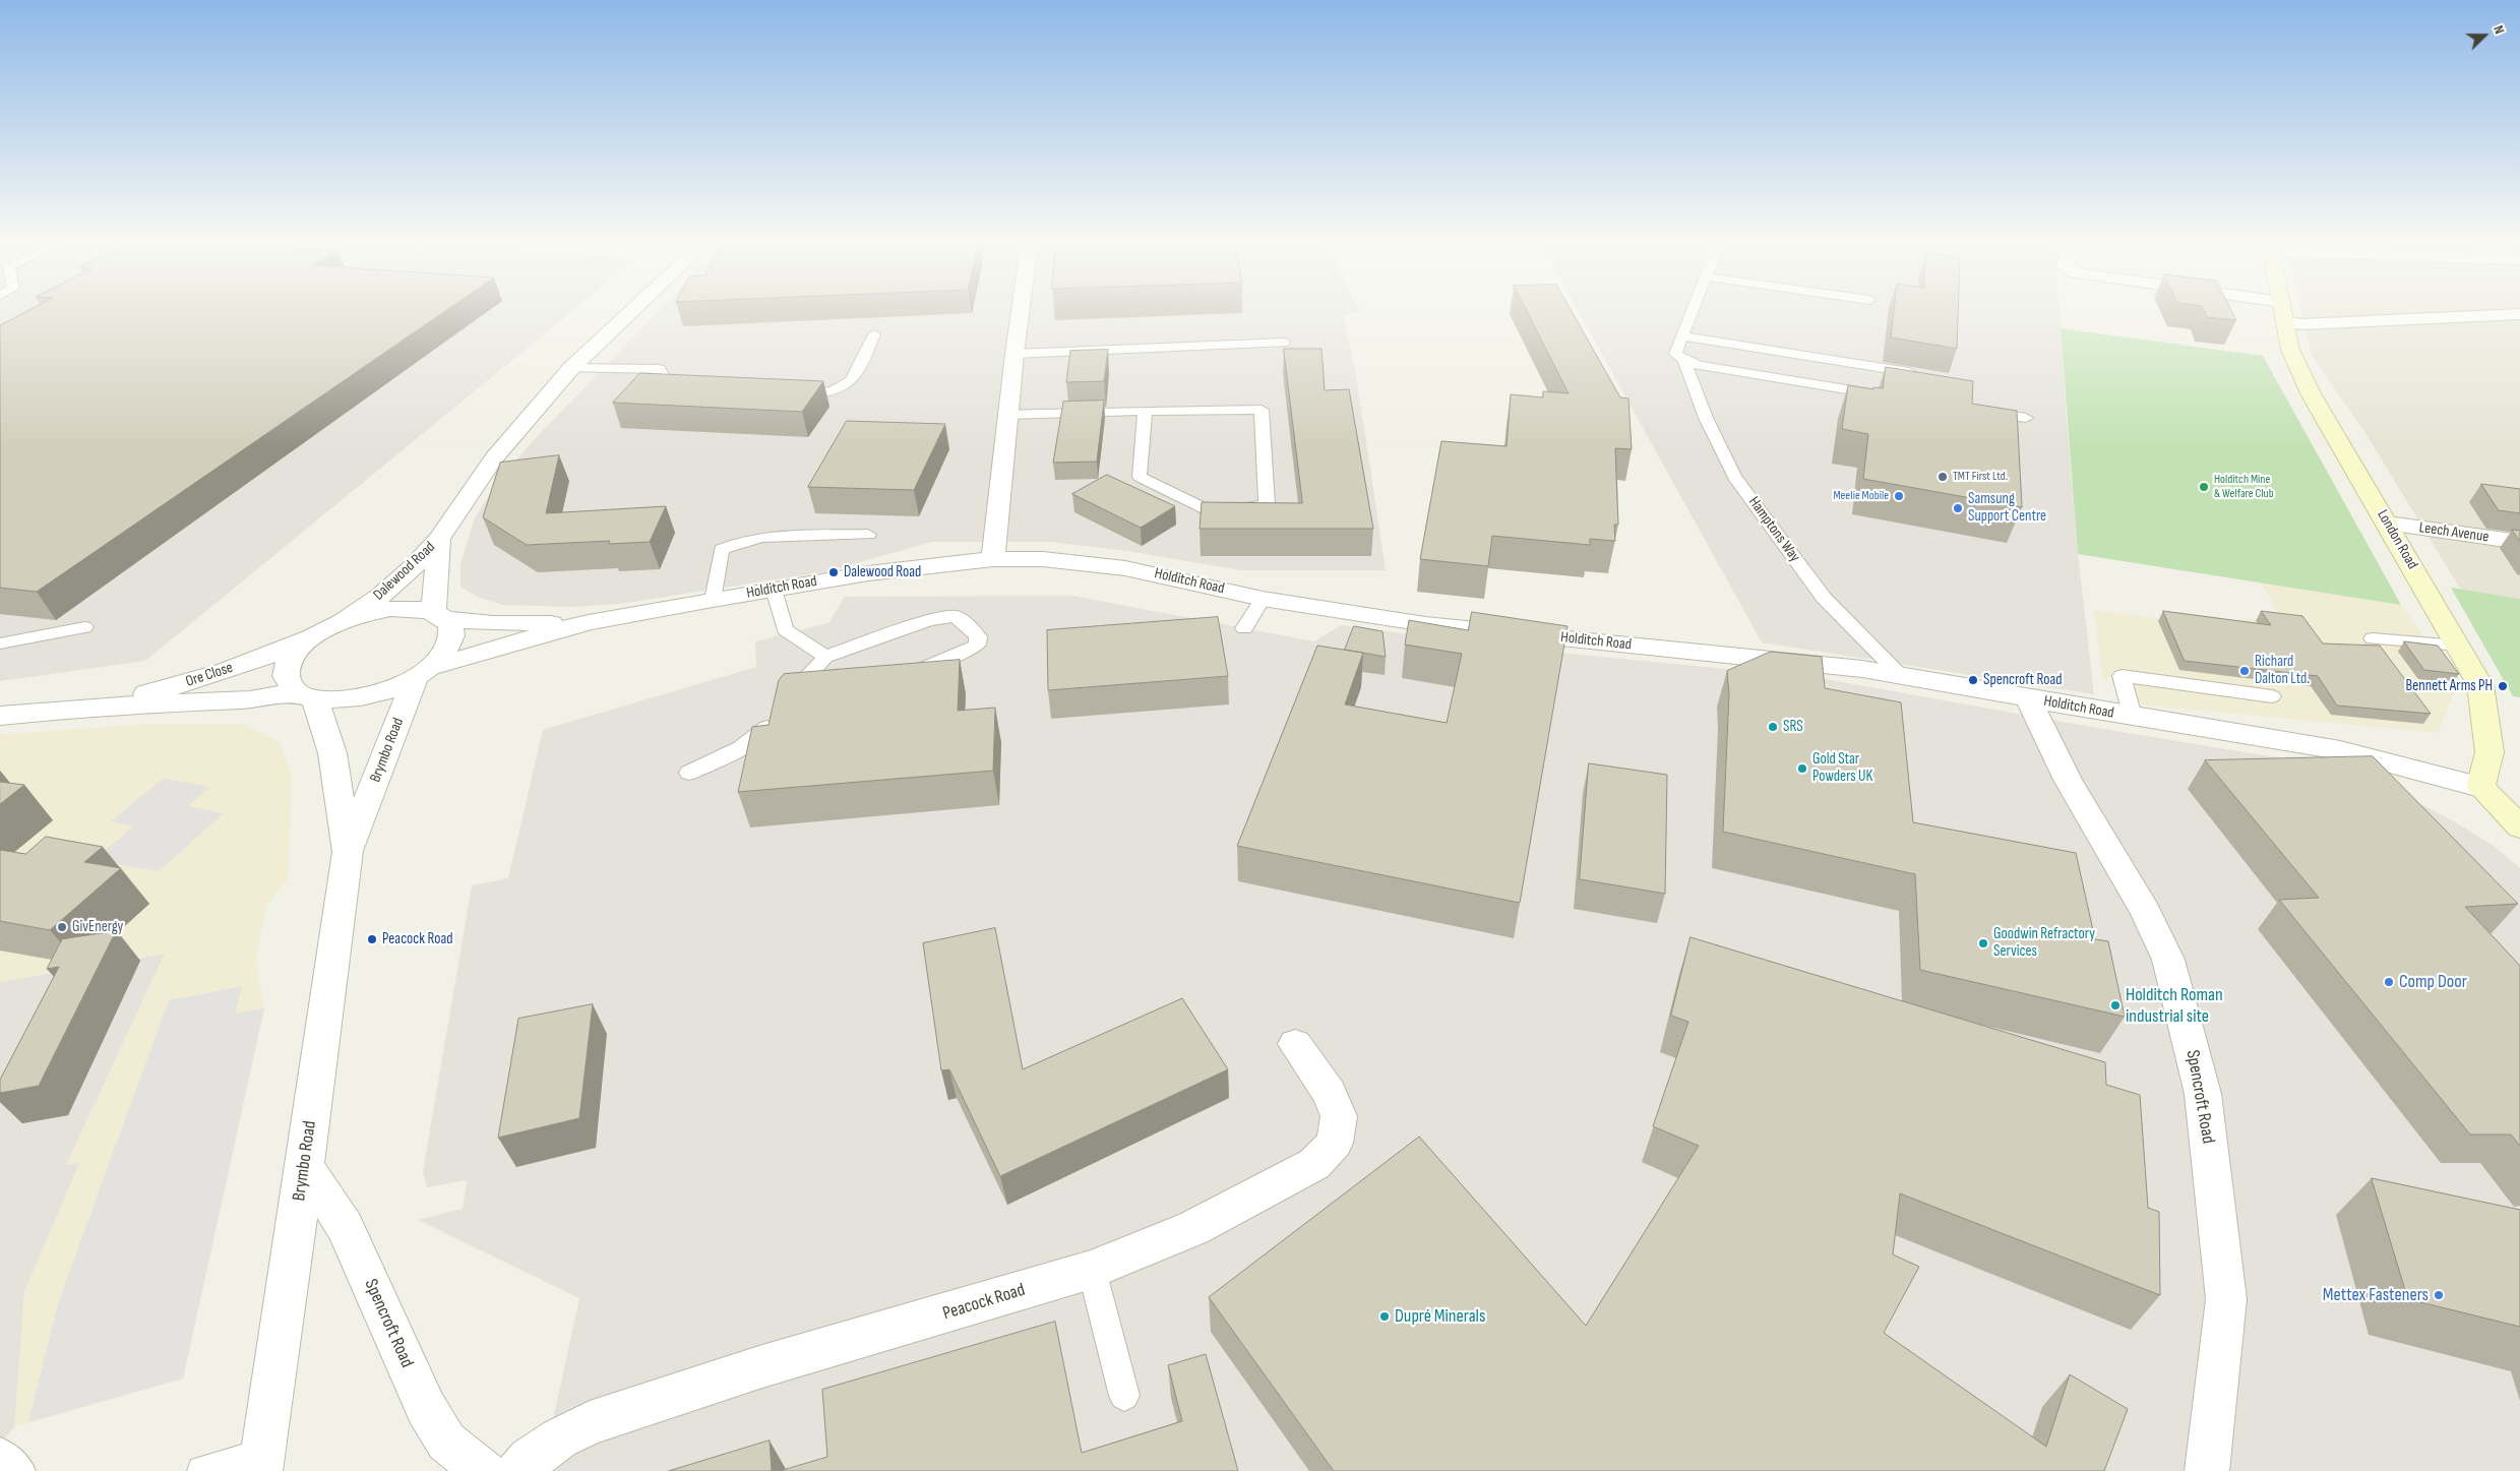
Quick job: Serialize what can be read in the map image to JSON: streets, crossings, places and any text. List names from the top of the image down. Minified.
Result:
{"streets":{"main road":["London Road"],"street":["Leech Avenue","Dalewood Road","Holditch Road","Ore Close","Brymbo Road","Spencroft Road","Peacock Road"],"lane":["Hamptons Way"]},"crossings":[["Hamptons Way","Holditch Road"],["Leech Avenue","London Road"],["London Road","Holditch Road"],["Dalewood Road","Holditch Road"],["Dalewood Road","Ore Close"],["Dalewood Road","Brymbo Road"],["Holditch Road","Ore Close"],["Holditch Road","Brymbo Road"],["Holditch Road","Spencroft Road"],["Ore Close","Brymbo Road"],["Brymbo Road","Spencroft Road"]],"places":["TMT First Ltd.","Holditch Mine & Welfare Club","Meelie Mobile","Samsung Support Centre","Dalewood Road","Richard Dalton Ltd.","Spencroft Road","Bennett Arms PH","SRS","Gold Star Powders UK","GivEnergy","Peacock Road","Goodwin Refractory Services","Comp Door","Holditch Roman industrial site","Mettex Fasteners","Dupré Minerals"],"north":"right"}
